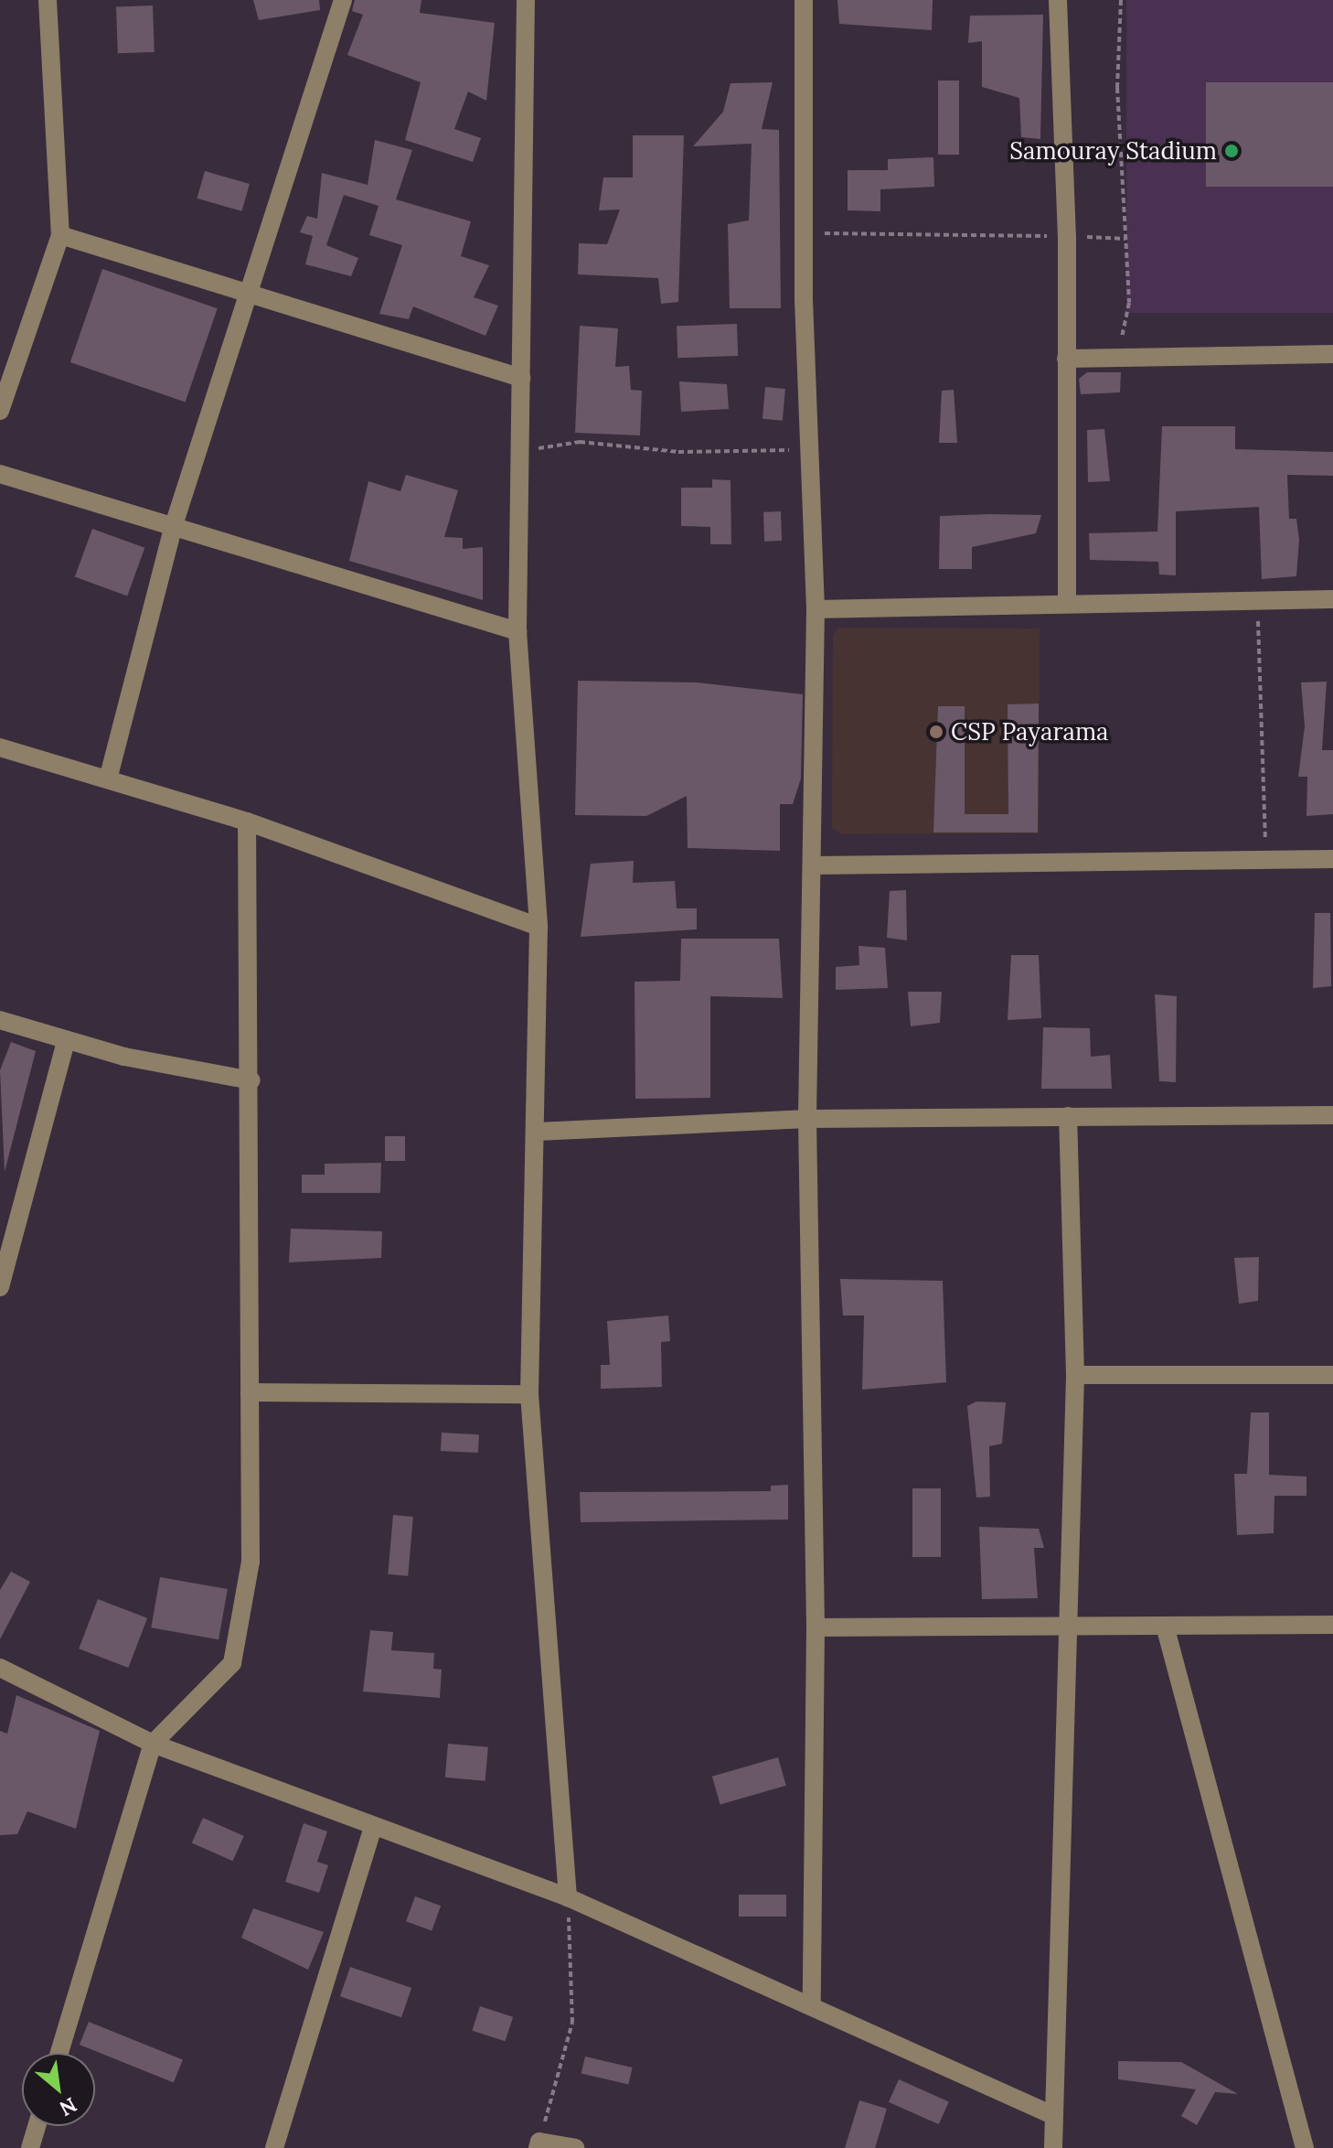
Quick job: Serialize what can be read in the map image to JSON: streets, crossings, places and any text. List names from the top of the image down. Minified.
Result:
{"places":["Samouray Stadium","CSP Payarama"],"north":"bottom right"}
